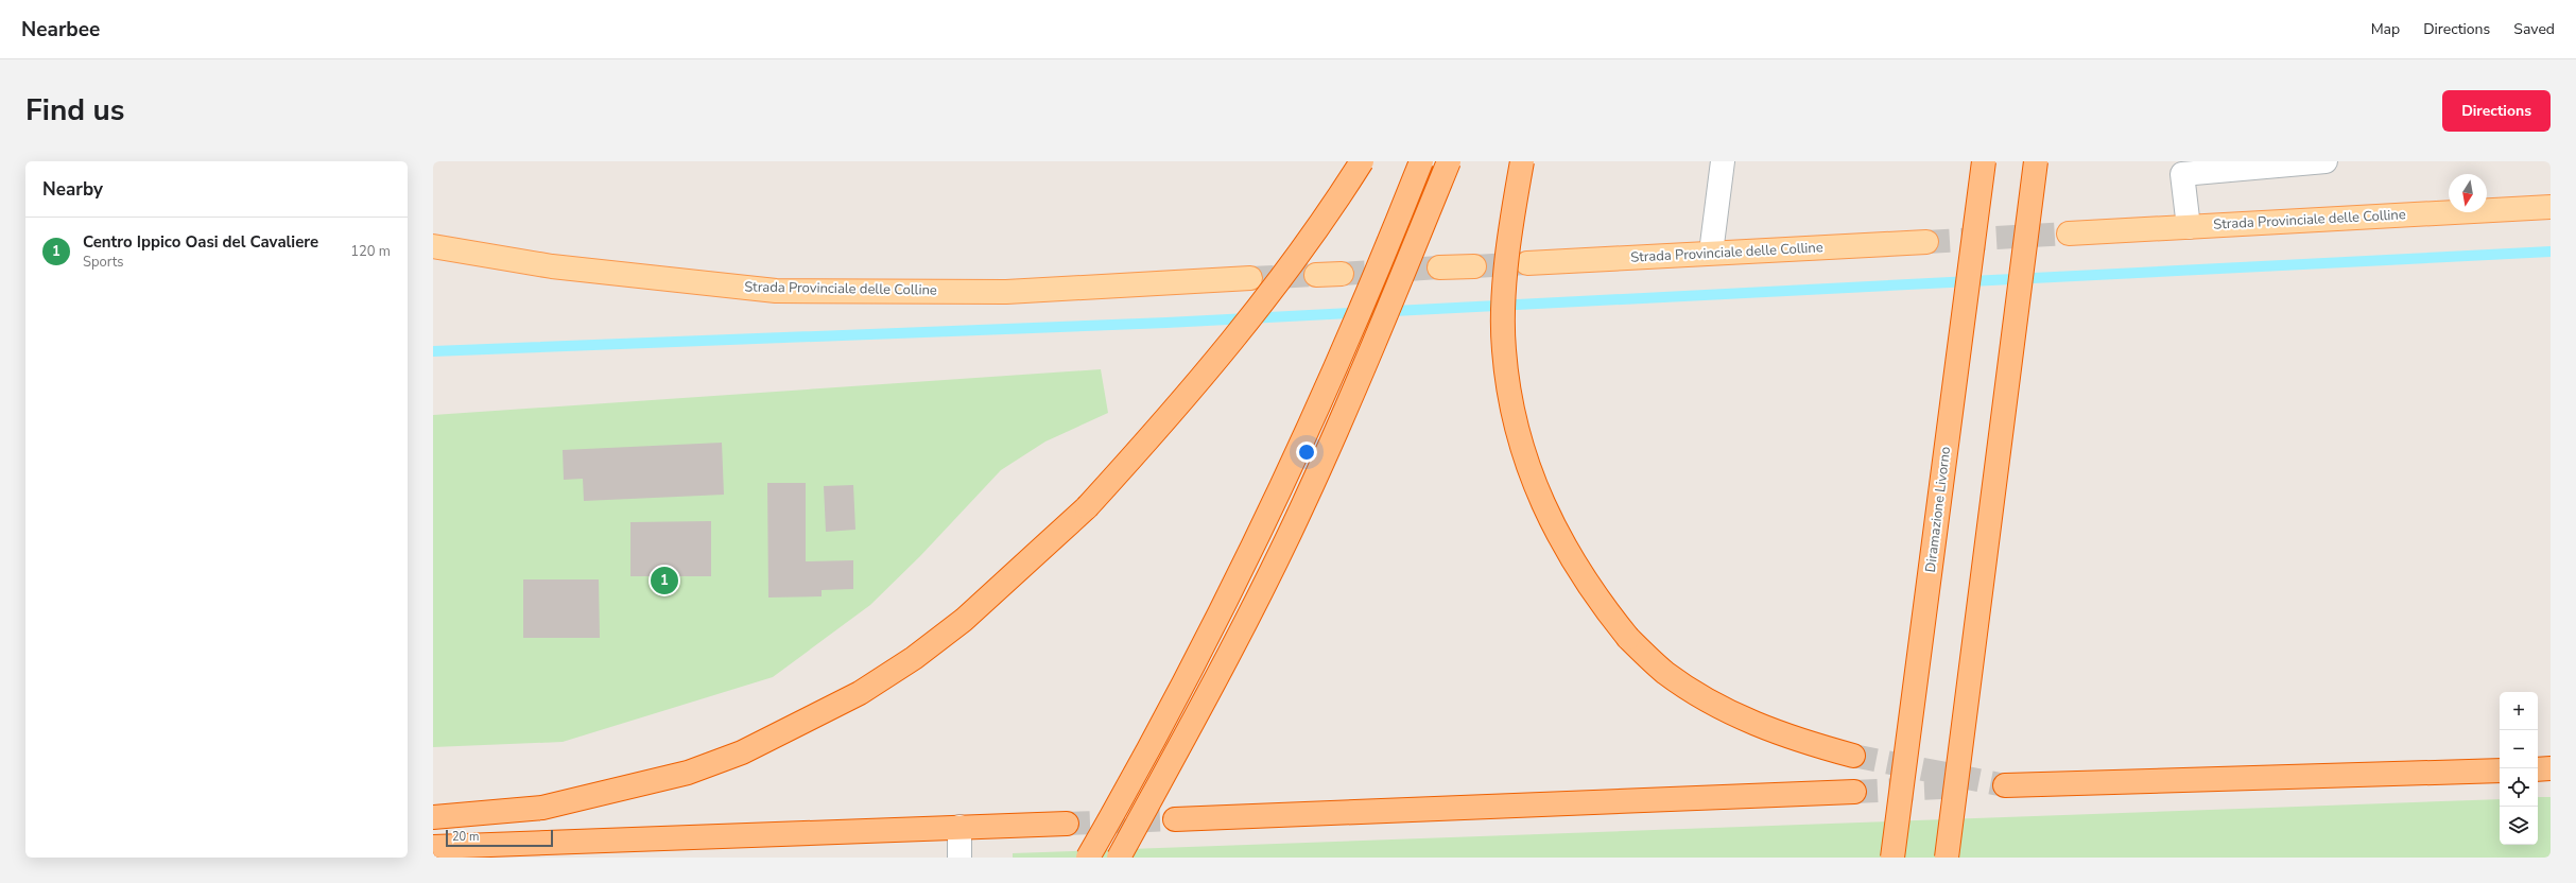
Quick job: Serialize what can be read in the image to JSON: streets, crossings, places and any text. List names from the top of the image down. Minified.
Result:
{"streets":{"highway":["Diramazione Livorno"],"main road":["Strada Provinciale delle Colline"]},"scale_bar":"20 m","north":"bottom","page":{"header":"Nearbee","nav":["Map","Directions","Saved"],"title":"Find us","buttons":"Directions","heading":"Nearby","list":[{"mark":"1","name":"Centro Ippico Oasi del Cavaliere","note":"Sports","value":"120 m"}],"pins":"1","map_buttons":["+","−"],"scale":"20 m"}}
